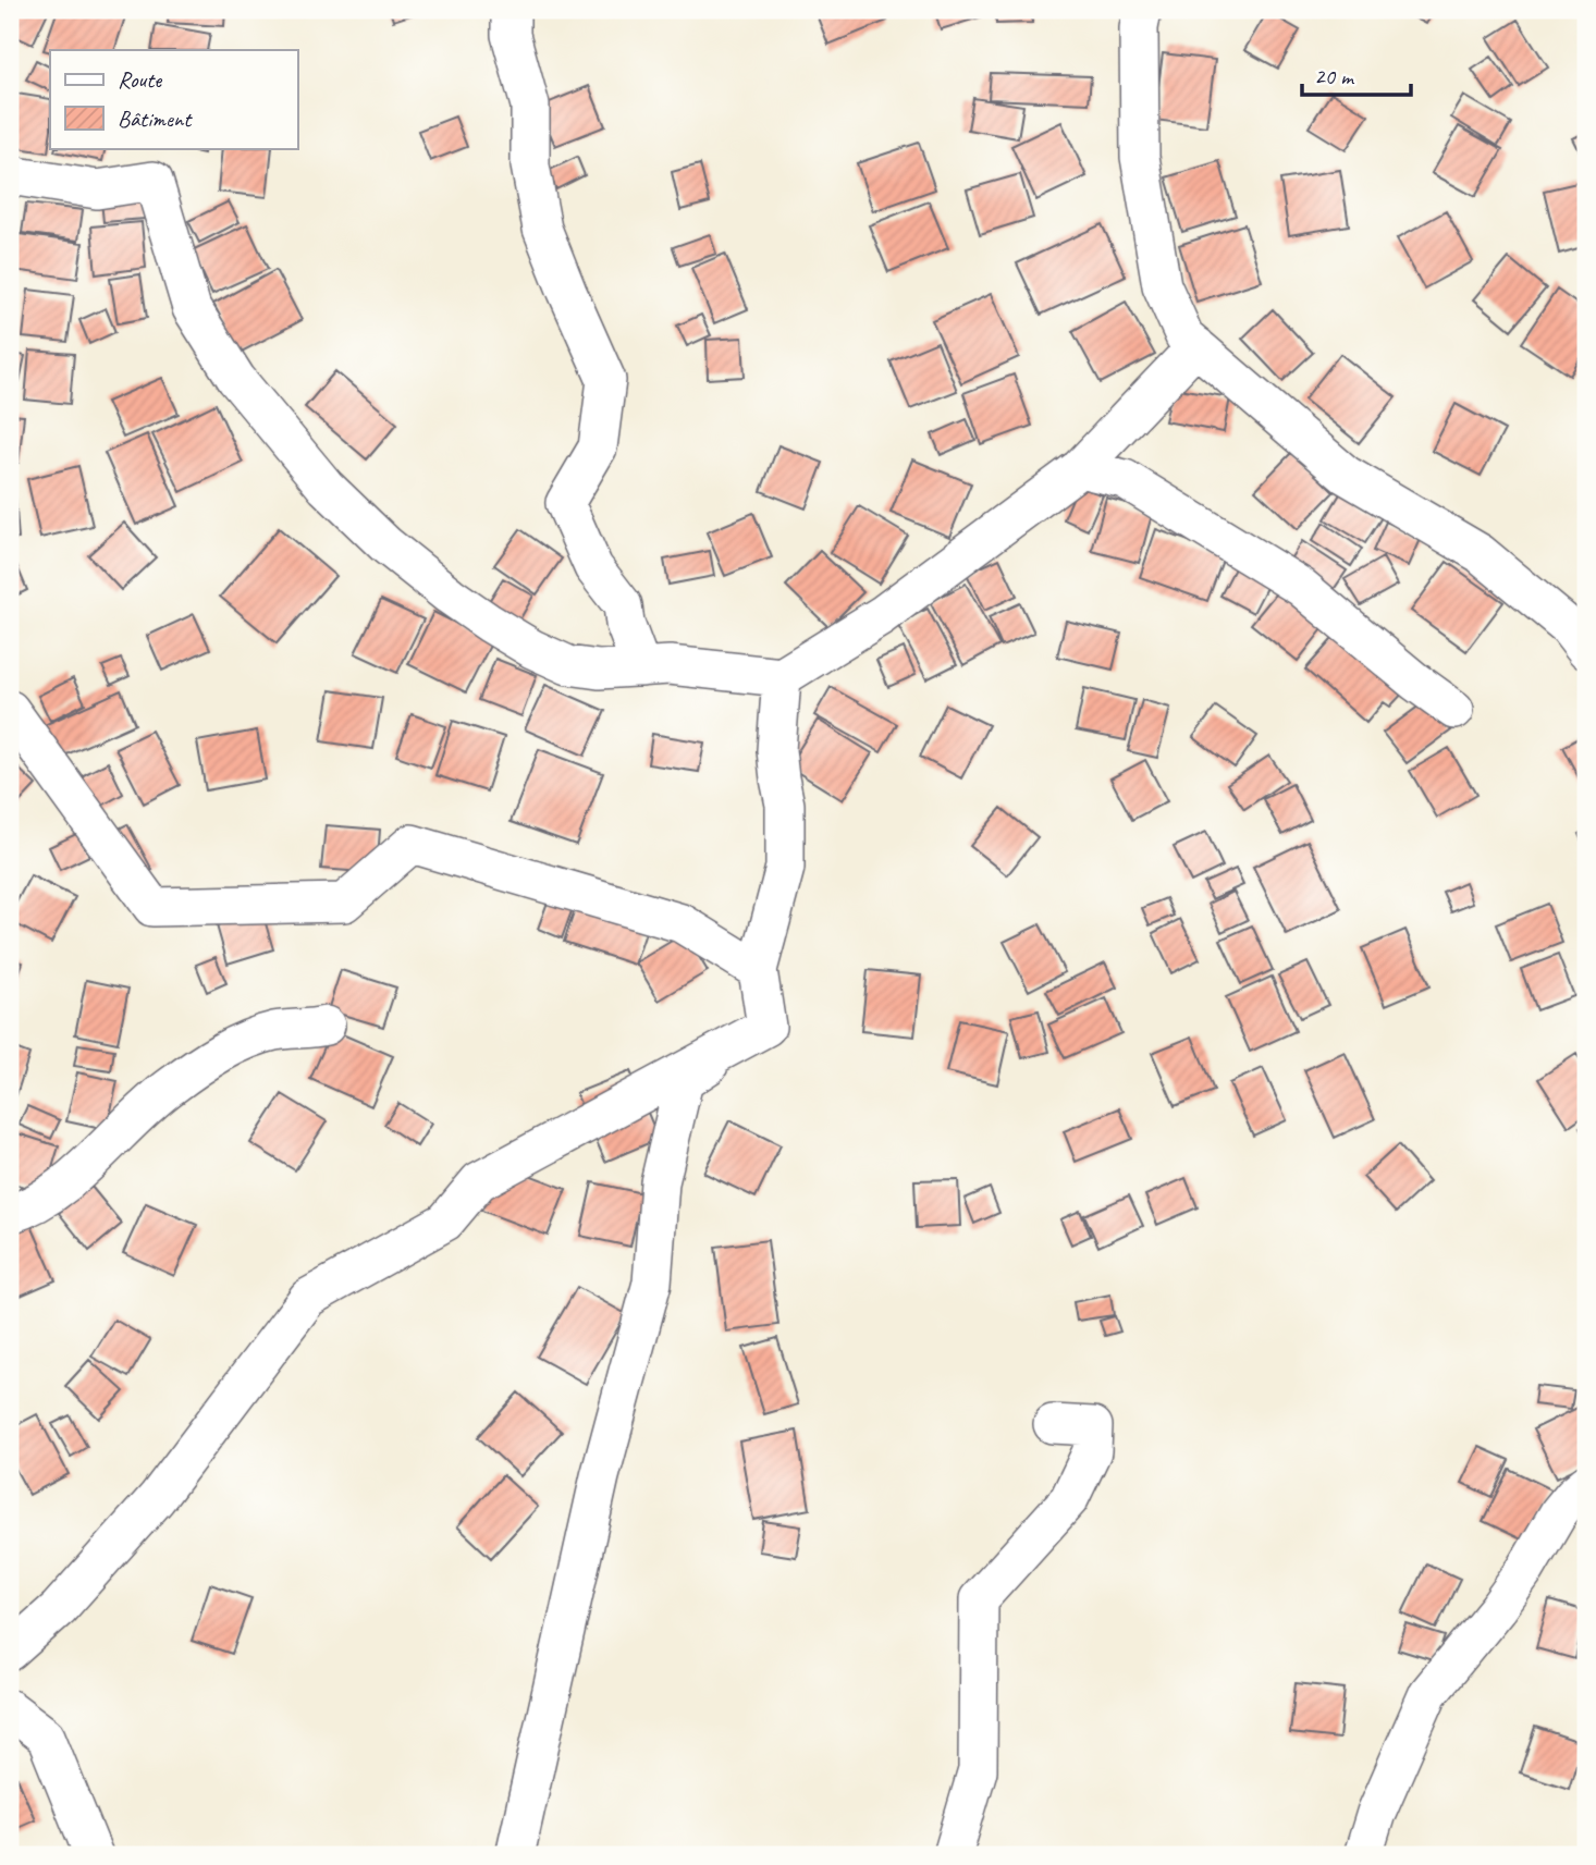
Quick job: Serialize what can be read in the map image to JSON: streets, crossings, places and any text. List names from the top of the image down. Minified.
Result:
{"legend":["Route","Bâtiment"],"scale_bar":"20 m"}
